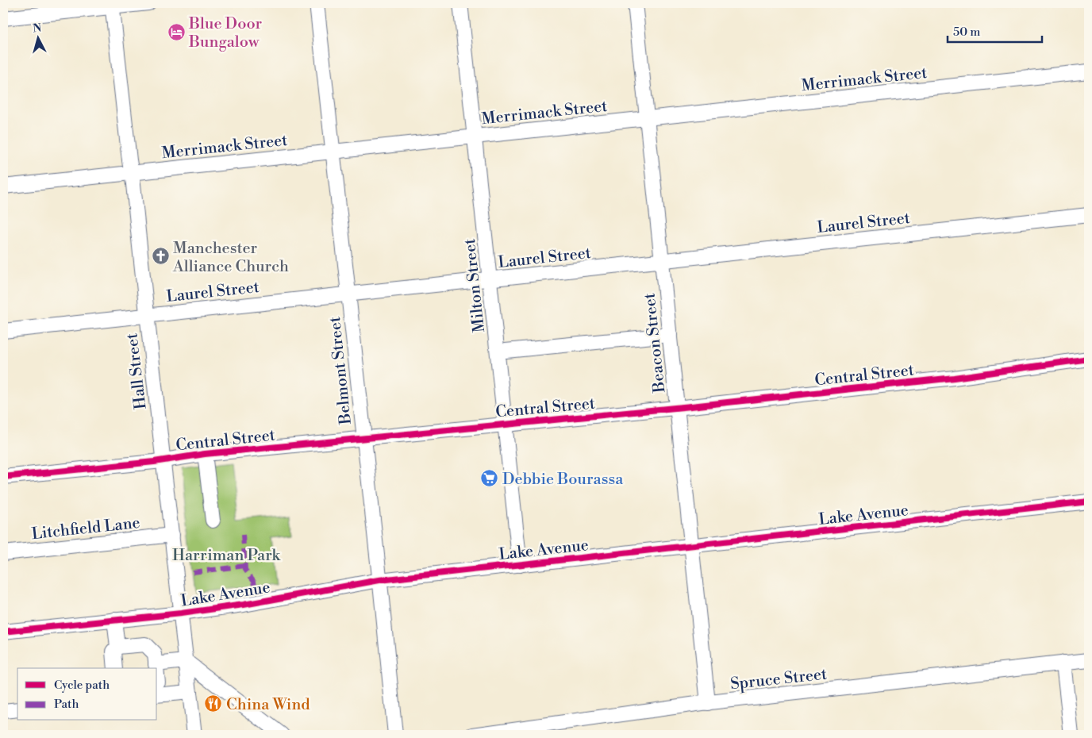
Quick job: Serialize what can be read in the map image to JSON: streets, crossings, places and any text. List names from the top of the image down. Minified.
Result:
{"streets":{"street":["Merrimack Street","Laurel Street","Milton Street","Beacon Street","Belmont Street","Hall Street","Central Street","Lake Avenue","Litchfield Lane","Spruce Street"]},"crossings":[["Merrimack Street","Milton Street"],["Merrimack Street","Beacon Street"],["Merrimack Street","Belmont Street"],["Merrimack Street","Hall Street"],["Laurel Street","Milton Street"],["Laurel Street","Beacon Street"],["Laurel Street","Belmont Street"],["Laurel Street","Hall Street"],["Milton Street","Central Street"],["Milton Street","Lake Avenue"],["Beacon Street","Central Street"],["Beacon Street","Lake Avenue"],["Beacon Street","Spruce Street"],["Belmont Street","Central Street"],["Belmont Street","Lake Avenue"],["Hall Street","Central Street"],["Hall Street","Lake Avenue"],["Hall Street","Litchfield Lane"]],"parks":["Harriman Park"],"places":{"hotel":["Blue Door Bungalow"],"church":["Manchester Alliance Church"],"supermarket":["Debbie Bourassa"],"restaurant":["China Wind"]},"legend":["Cycle path","Path"],"scale_bar":"50 m","north":"top"}
